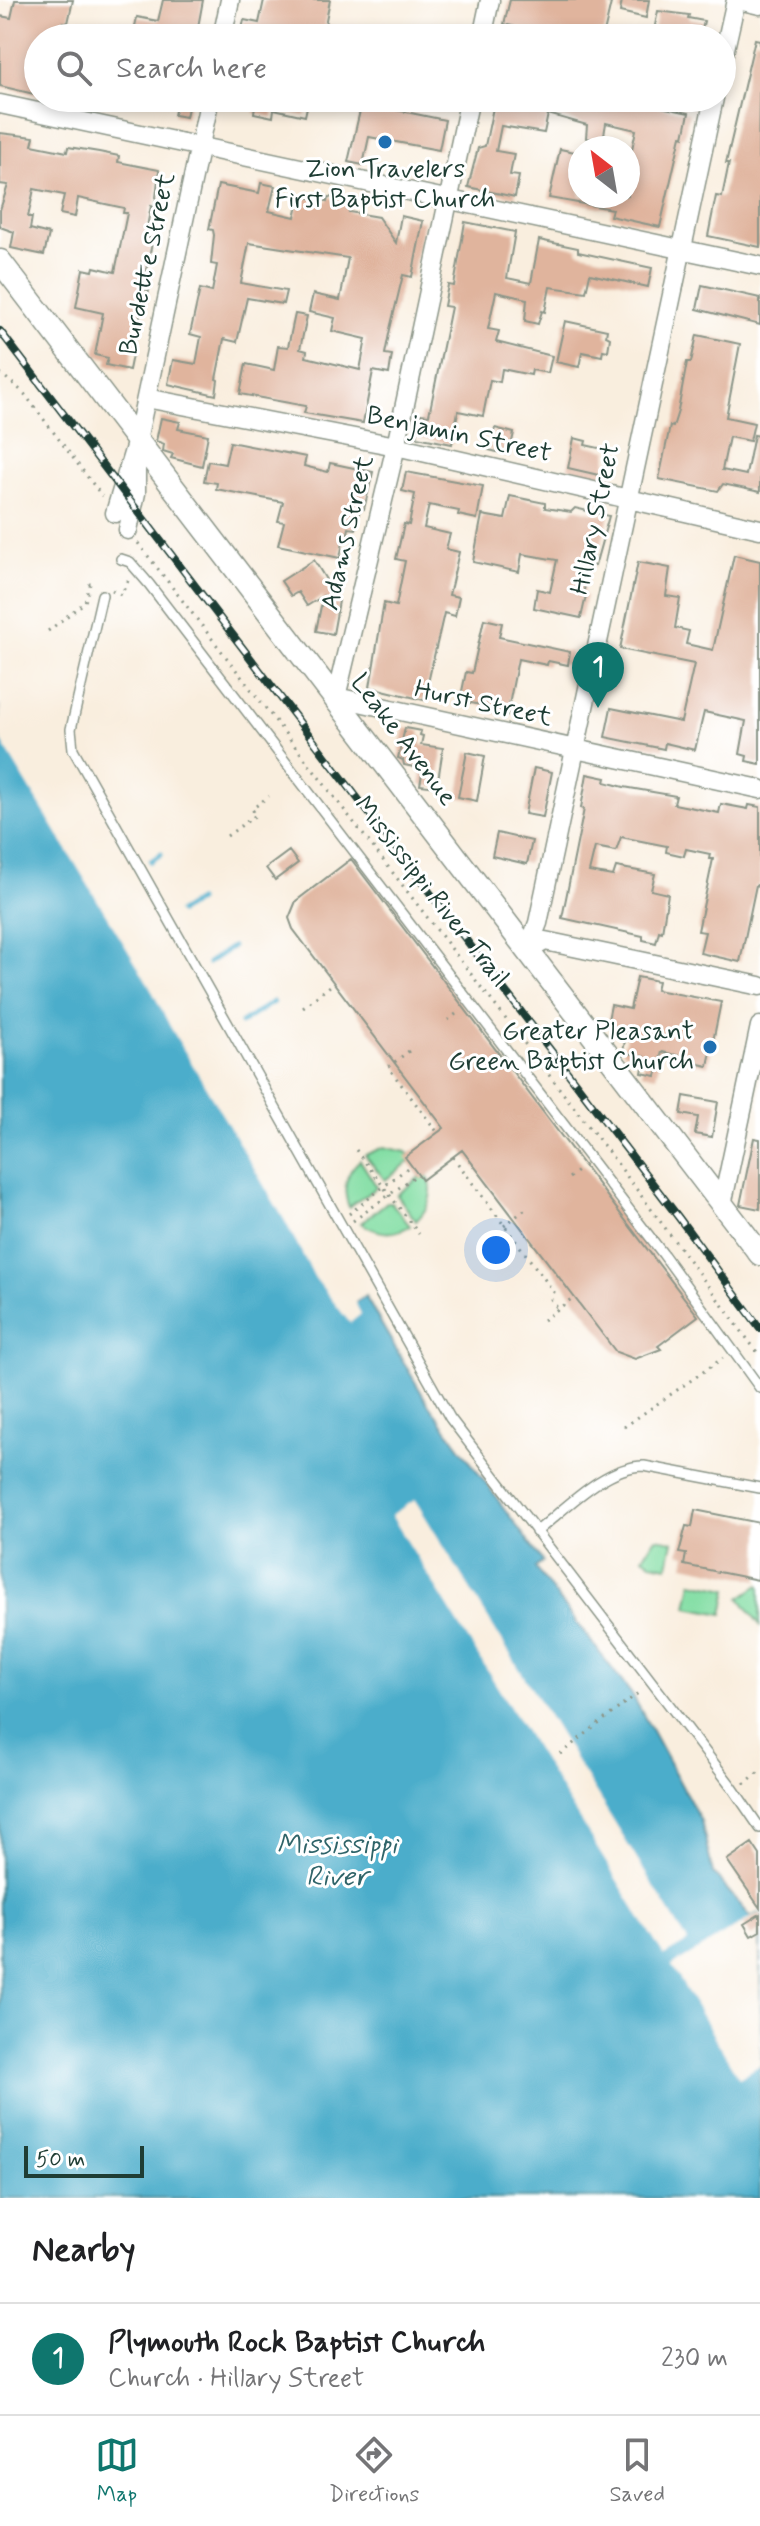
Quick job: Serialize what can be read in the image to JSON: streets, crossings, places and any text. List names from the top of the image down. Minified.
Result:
{"streets":{"street":["Burdette Street","Benjamin Street","Hillary Street","Adams Street","Hurst Street","Leake Avenue"],"path":["Mississippi River Trail"]},"crossings":[["Burdette Street","Benjamin Street"],["Burdette Street","Leake Avenue"],["Benjamin Street","Hillary Street"],["Benjamin Street","Adams Street"],["Hillary Street","Hurst Street"],["Hillary Street","Leake Avenue"],["Adams Street","Hurst Street"],["Adams Street","Leake Avenue"],["Hurst Street","Leake Avenue"]],"water":["Mississippi River"],"places":["Zion Travelers First Baptist Church","Greater Pleasant Green Baptist Church"],"scale_bar":"50 m","north":"top left","page":{"search":"Search here","pins":"1","scale":"50 m","heading":"Nearby","list":[{"mark":"1","name":"Plymouth Rock Baptist Church","note":"Church · Hillary Street","value":"230 m"}],"nav":["Map","Directions","Saved"]}}
